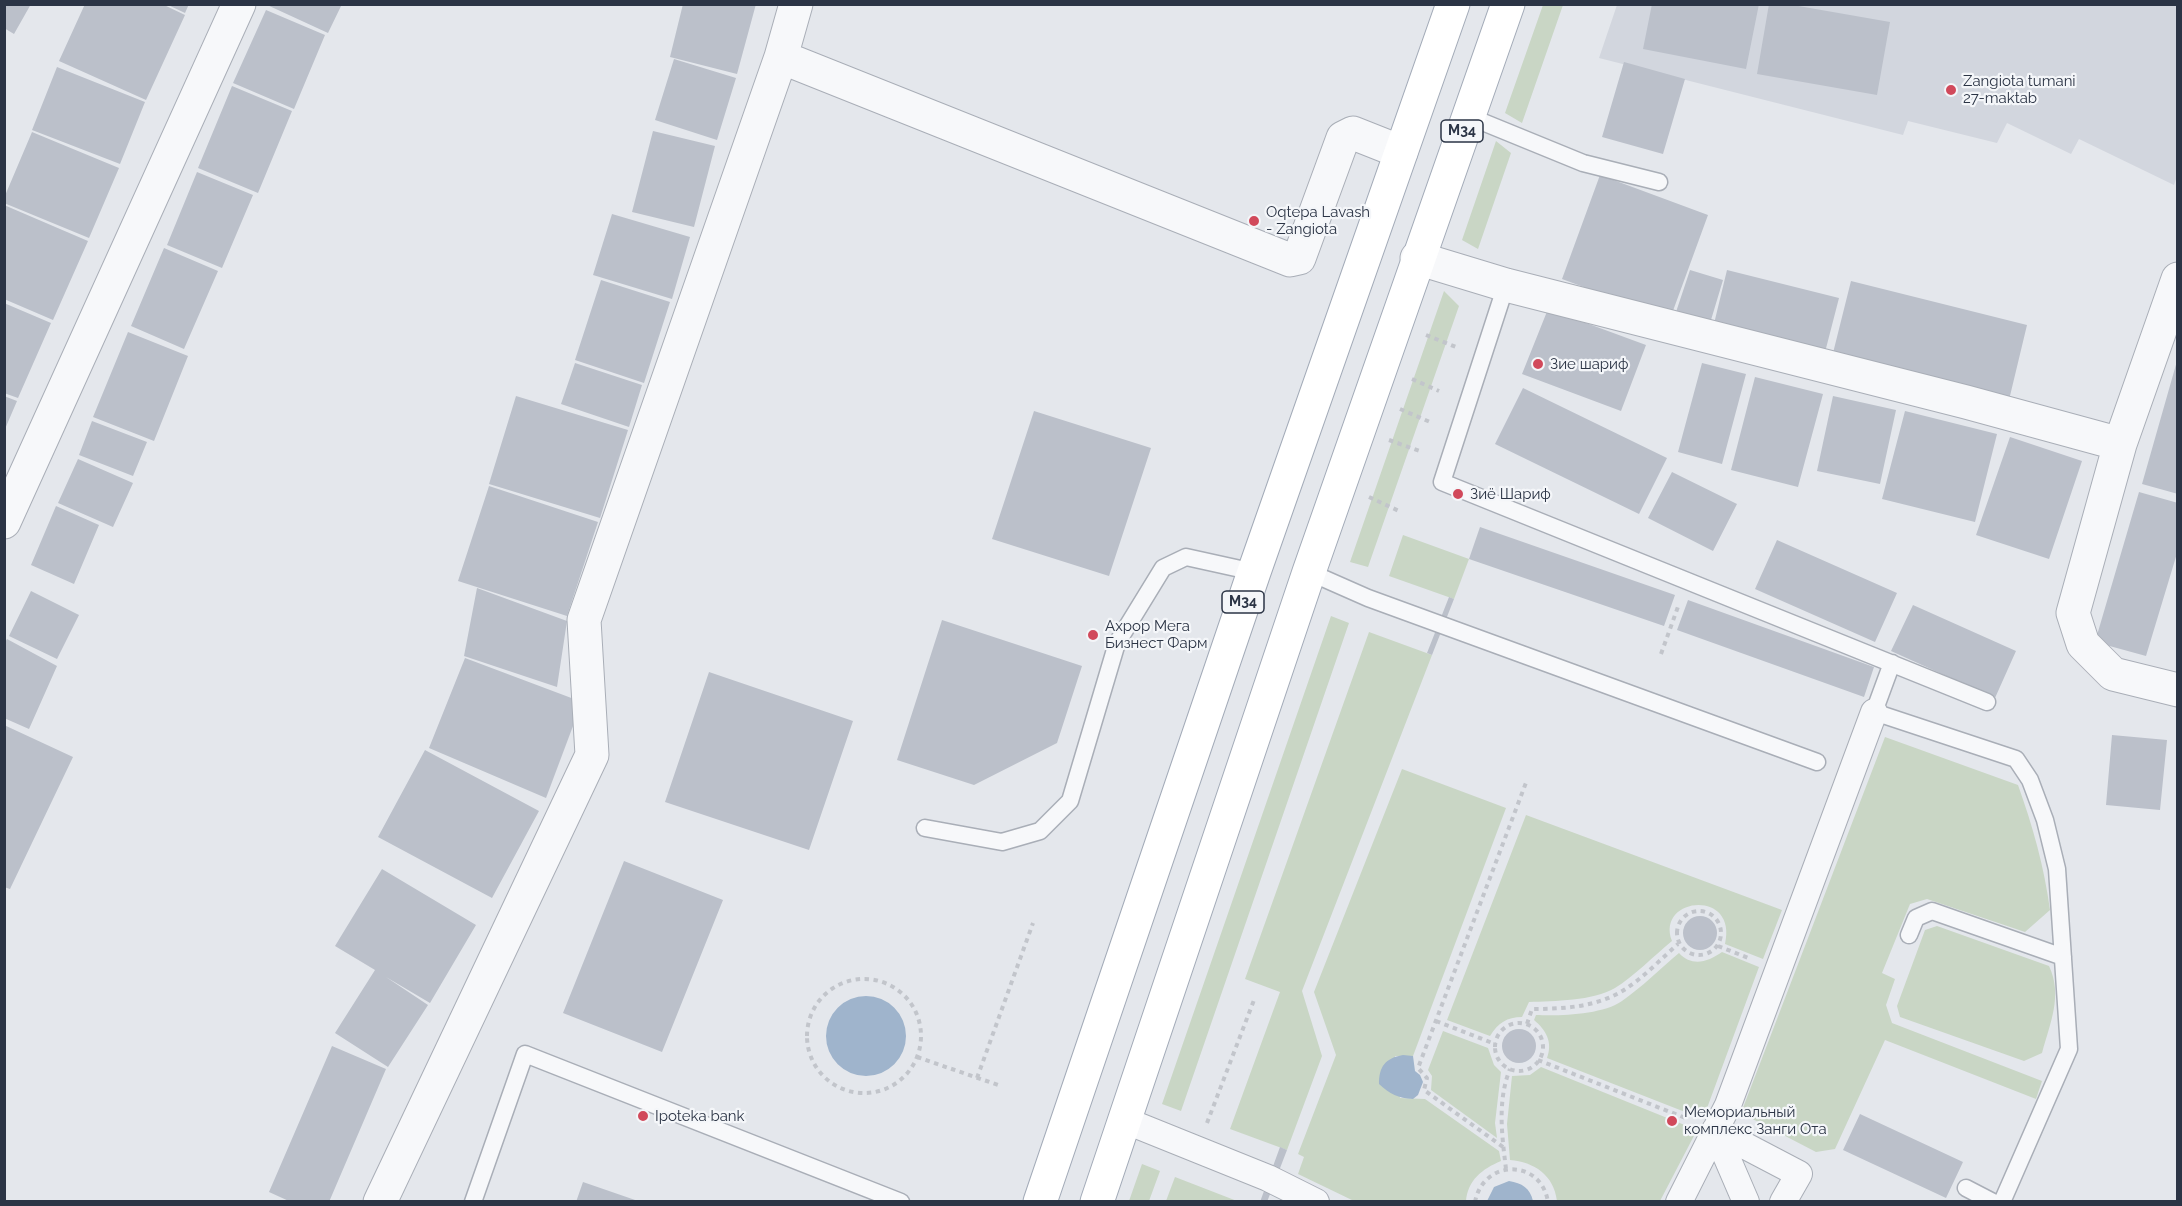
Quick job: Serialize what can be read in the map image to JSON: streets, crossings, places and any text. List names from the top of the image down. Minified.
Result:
{"streets":{"main road":["M34"]},"places":["Zangiota tumani 27-maktab","Oqtepa Lavash - Zangiota","Зие шариф","Зиё Шариф","Ахрор Мега Бизнест Фарм","Ipoteka bank","Мемориальный комплекс Занги Ота"]}
